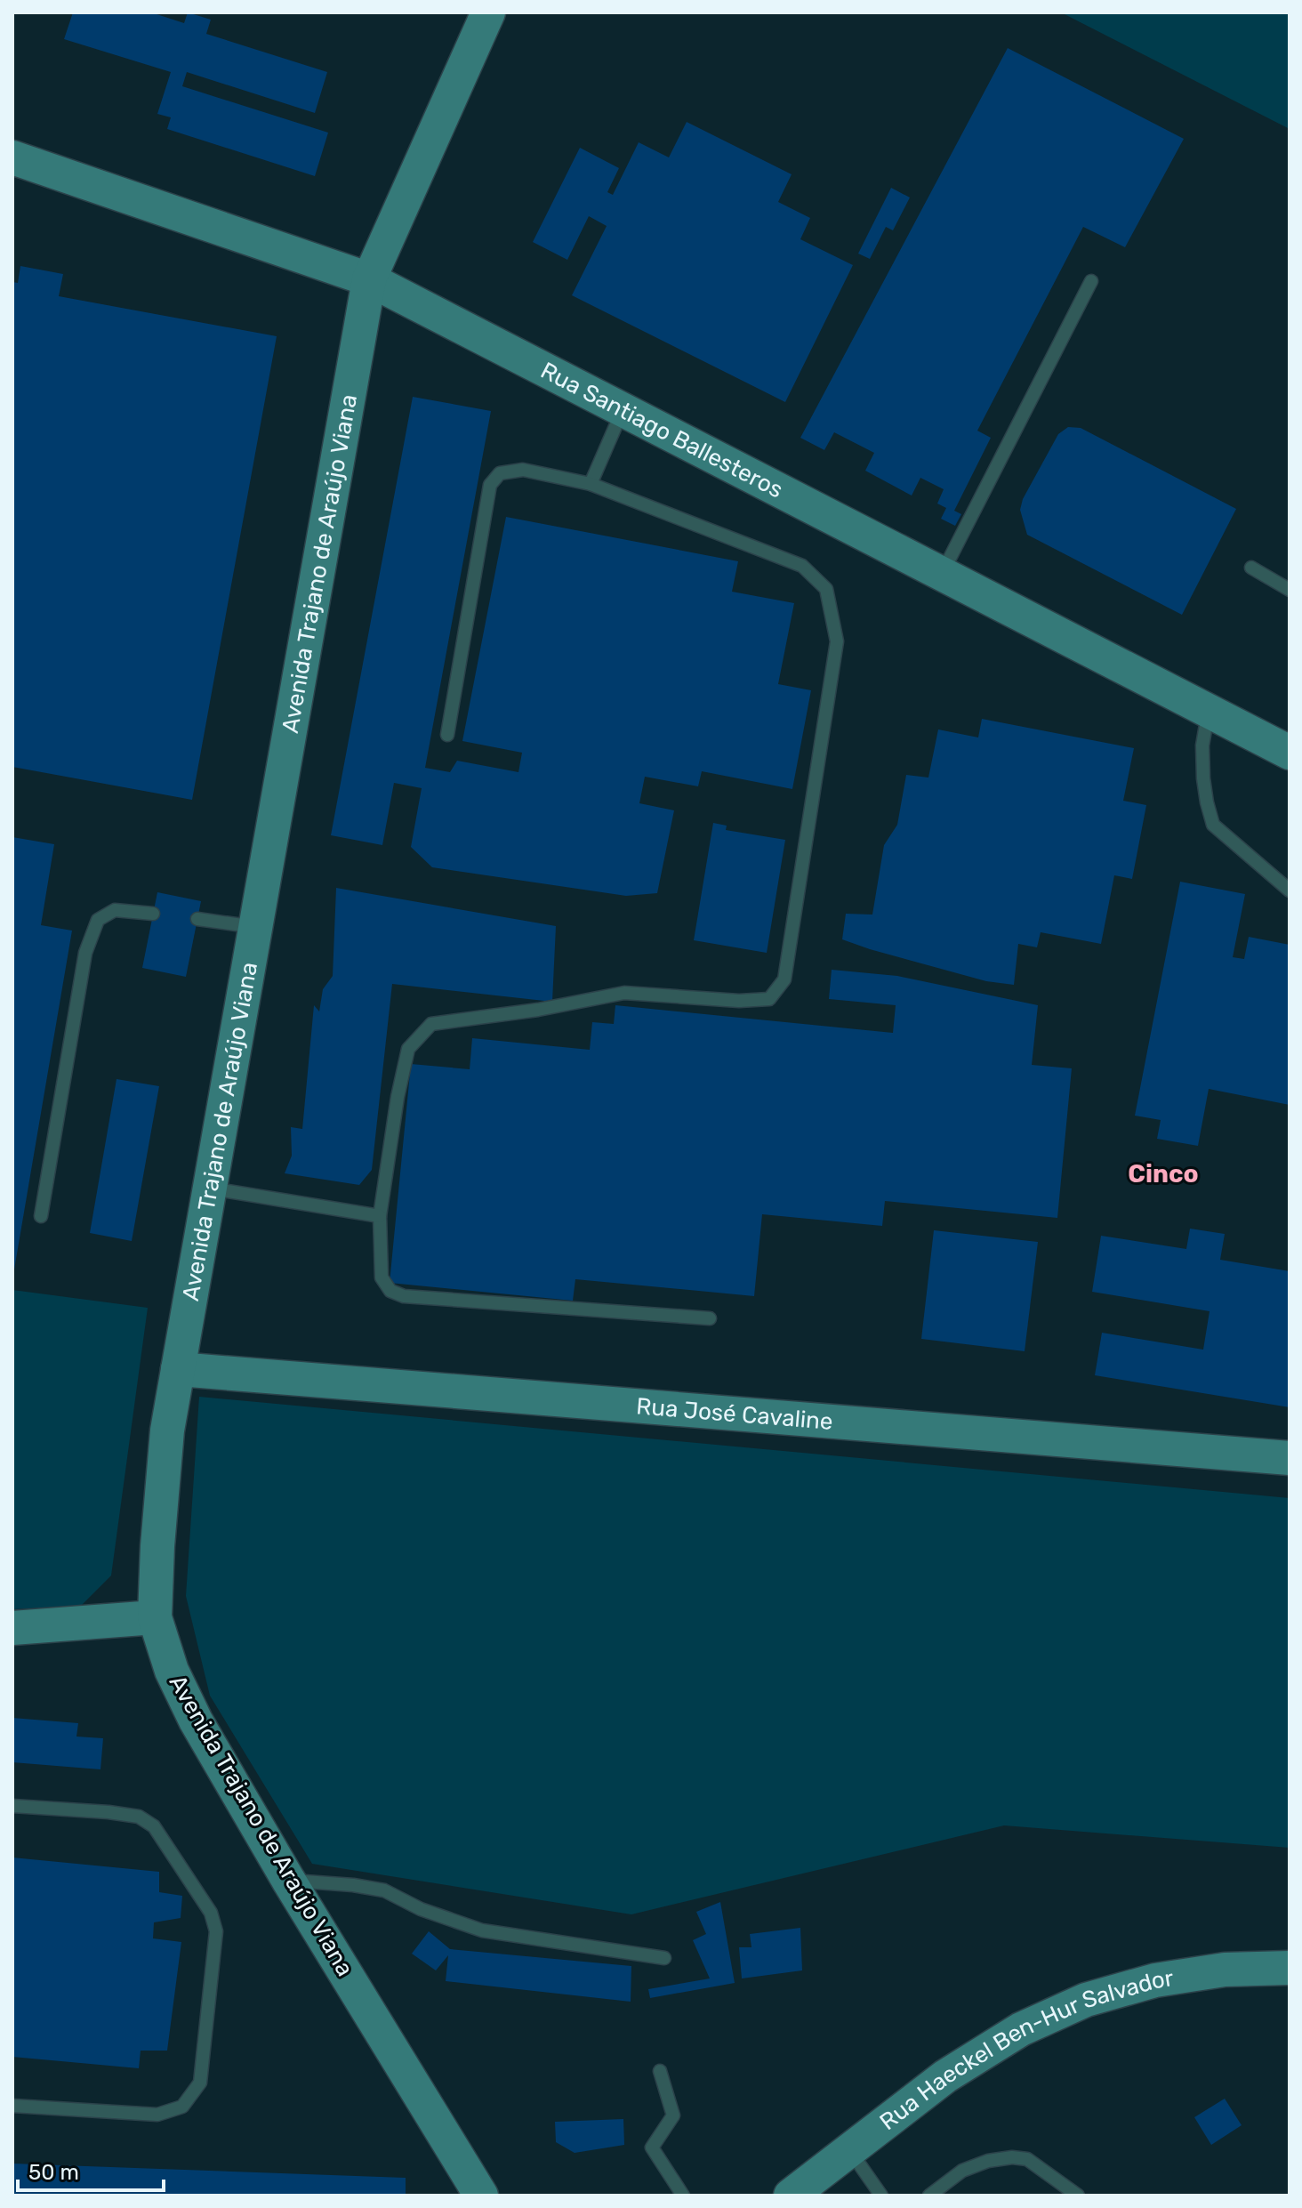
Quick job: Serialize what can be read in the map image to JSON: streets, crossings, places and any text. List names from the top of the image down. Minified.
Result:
{"streets":{"street":["Rua Santiago Ballesteros","Avenida Trajano de Araújo Viana","Rua José Cavaline","Rua Haeckel Ben-Hur Salvador"]},"crossings":[["Rua Santiago Ballesteros","Avenida Trajano de Araújo Viana"],["Avenida Trajano de Araújo Viana","Rua José Cavaline"]],"districts":["Cinco"],"scale_bar":"50 m"}
